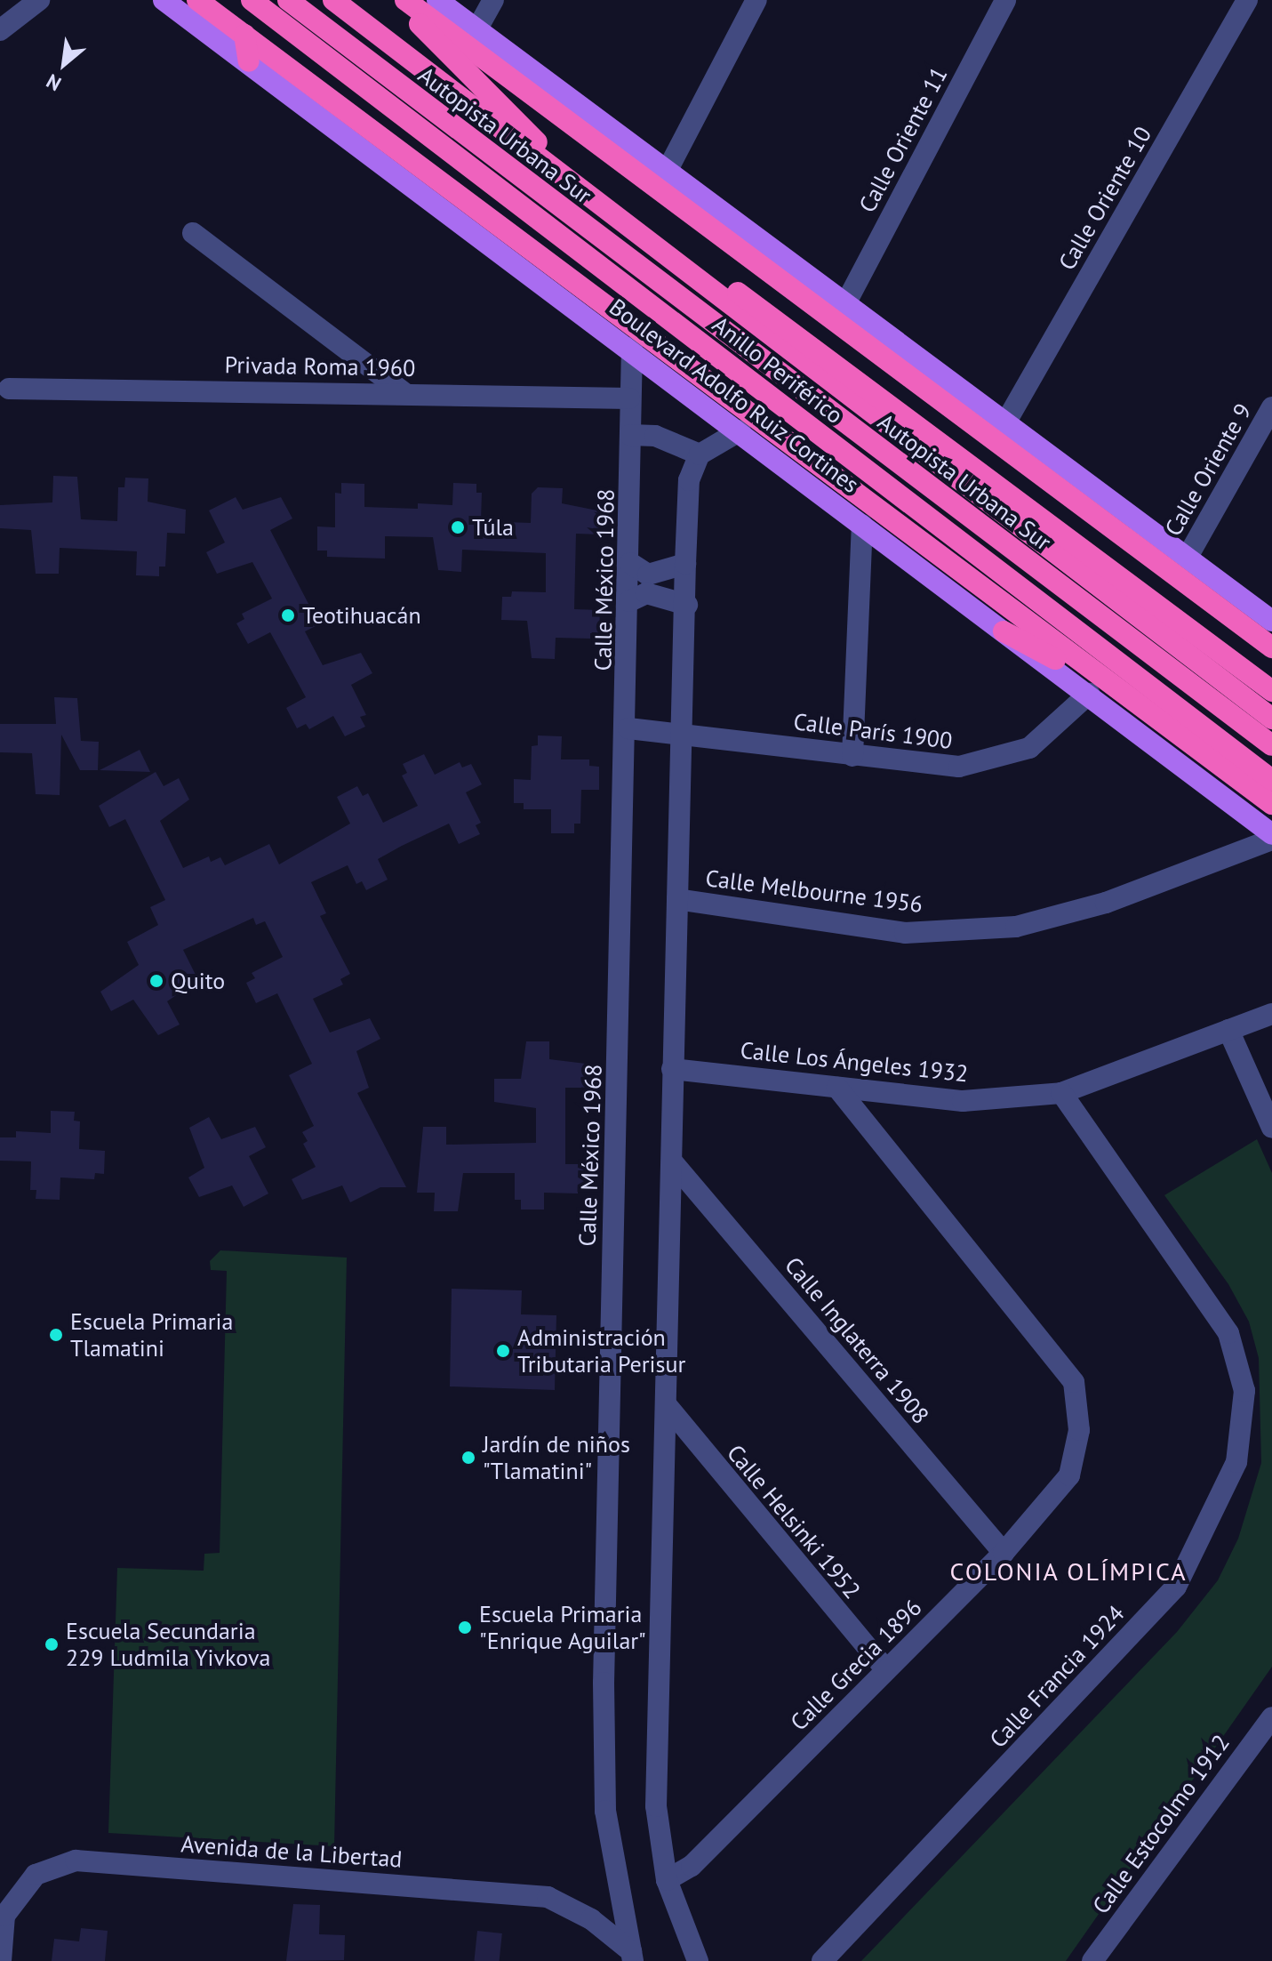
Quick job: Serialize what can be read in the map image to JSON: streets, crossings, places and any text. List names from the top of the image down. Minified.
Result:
{"streets":{"highway":["Autopista Urbana Sur","Anillo Periférico"],"main road":["Boulevard Adolfo Ruiz Cortines"],"street":["Calle Oriente 11","Calle Oriente 10","Privada Roma 1960","Calle Oriente 9","Calle México 1968","Calle París 1900","Calle Melbourne 1956","Calle Los Ángeles 1932","Calle Inglaterra 1908","Calle Helsinki 1952","Calle Grecia 1896","Calle Francia 1924","Calle Estocolmo 1912","Avenida de la Libertad"]},"crossings":[["Privada Roma 1960","Calle México 1968"],["Boulevard Adolfo Ruiz Cortines","Calle México 1968"],["Boulevard Adolfo Ruiz Cortines","Calle París 1900"],["Calle México 1968","Calle París 1900"],["Calle México 1968","Avenida de la Libertad"],["Calle Los Ángeles 1932","Calle Grecia 1896"],["Calle Los Ángeles 1932","Calle Francia 1924"],["Calle Inglaterra 1908","Calle Grecia 1896"],["Calle Helsinki 1952","Calle Grecia 1896"]],"districts":["COLONIA OLÍMPICA"],"places":["Túla","Teotihuacán","Quito","Escuela Primaria Tlamatini","Administración Tributaria Perisur","Jardín de niños \"Tlamatini\"","Escuela Primaria \"Enrique Aguilar\"","Escuela Secundaria 229 Ludmila Yivkova"],"north":"bottom left"}
